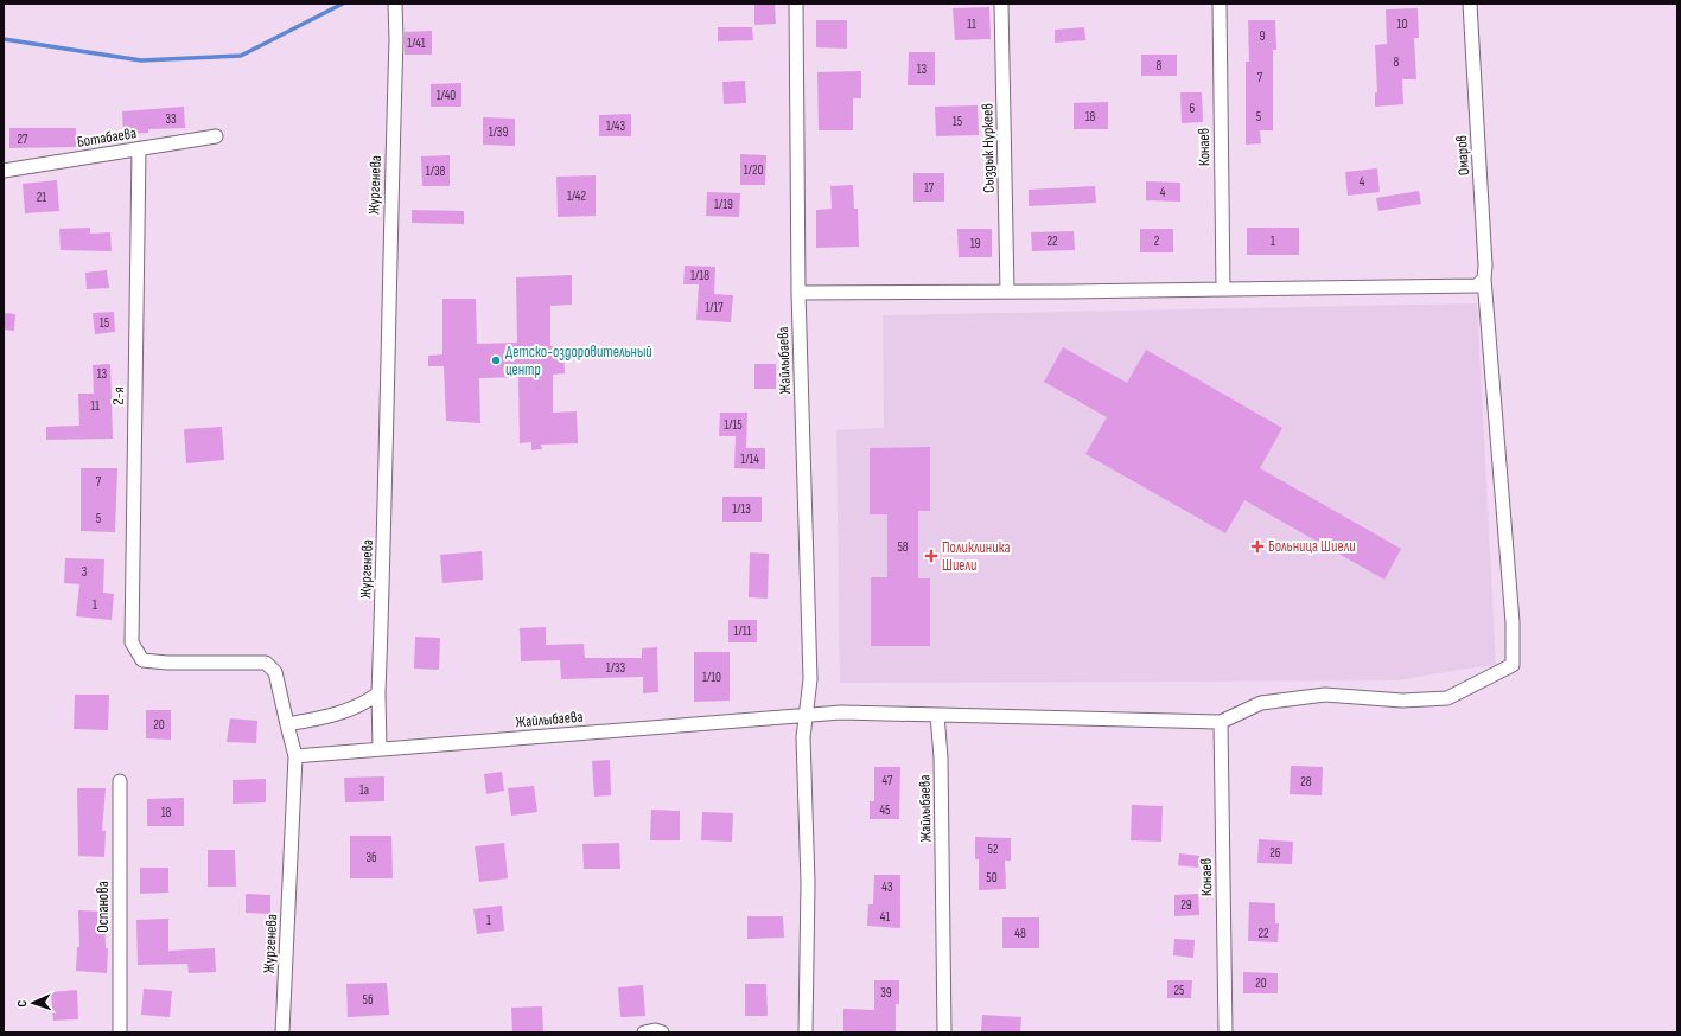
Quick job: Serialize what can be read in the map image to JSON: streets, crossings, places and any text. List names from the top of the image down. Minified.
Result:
{"streets":{"street":["Ботабаева","Конаев","Сыздык Нуркеев","Омаров","Жургенева","Жайлыбаева","2-я","Оспанова"]},"crossings":[["Ботабаева","2-я"],["Конаев","Омаров"],["Жургенева","Жайлыбаева"],["Жургенева","2-я"]],"places":{"other":["Детско-оздоровительный центр"],"health":["Больница Шиели","Поликлиника Шиели"]},"house_numbers":["11","10","9","1/41","8","8","13","7","1/40","6","18","5","33","15","1/43","1/39","27","1/20","1/38","4","17","4","1/42","21","1/19","22","2","1","19","1/18","1/17","15","13","11","1/15","1/14","7","1/13","5","58","3","1","1/11","1/33","1/10","20","47","28","1а","45","18","52","26","3б","50","43","29","41","1","48","22","20","25","39","5б"],"north":"left"}
